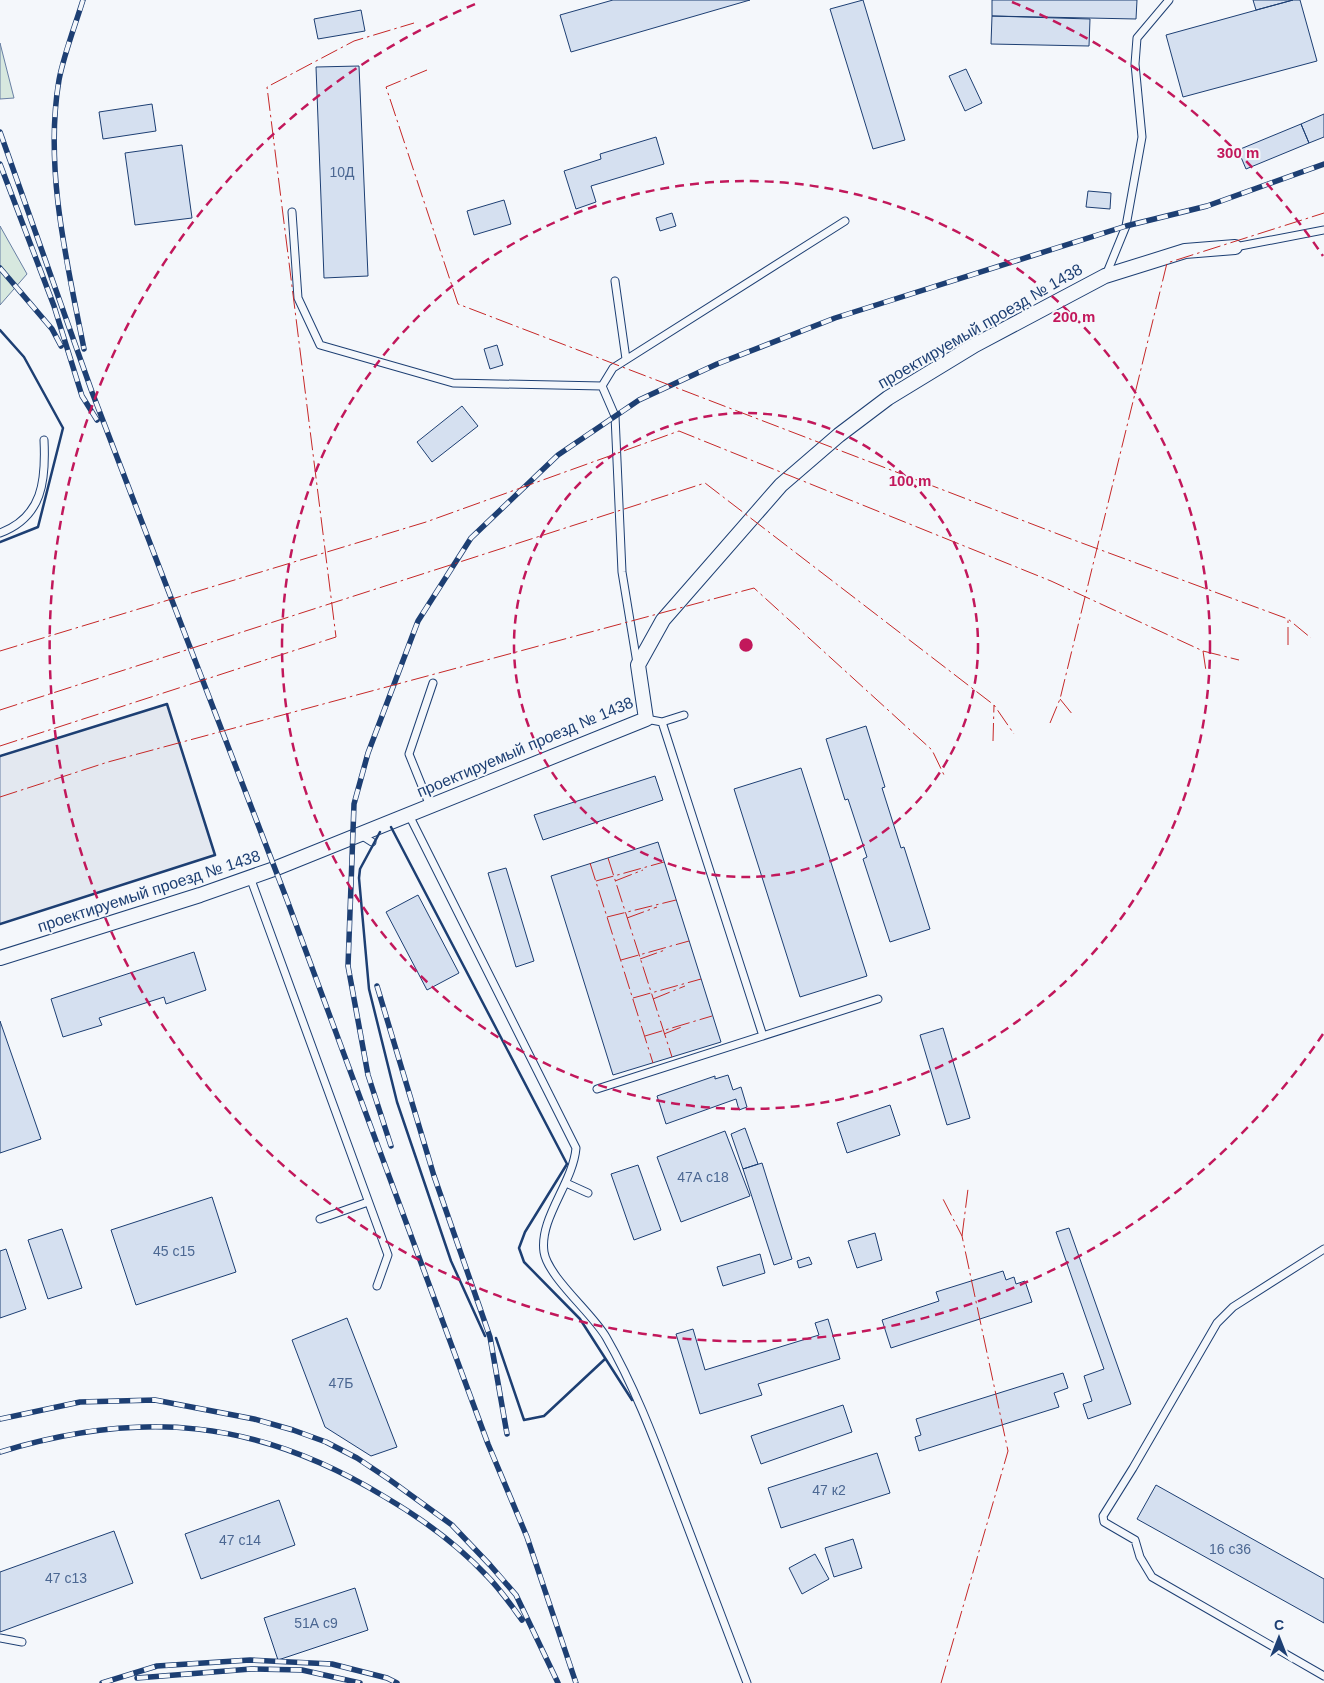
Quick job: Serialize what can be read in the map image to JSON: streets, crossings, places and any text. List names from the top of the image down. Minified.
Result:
{"streets":{"street":["проектируемый проезд № 1438"]},"house_numbers":["10Д","47А с18","45 с15","47Б","47 к2","47 с14","16 с36","47 с13","51А с9"],"north":"top","rings":["300 m","200 m","100 m"]}
